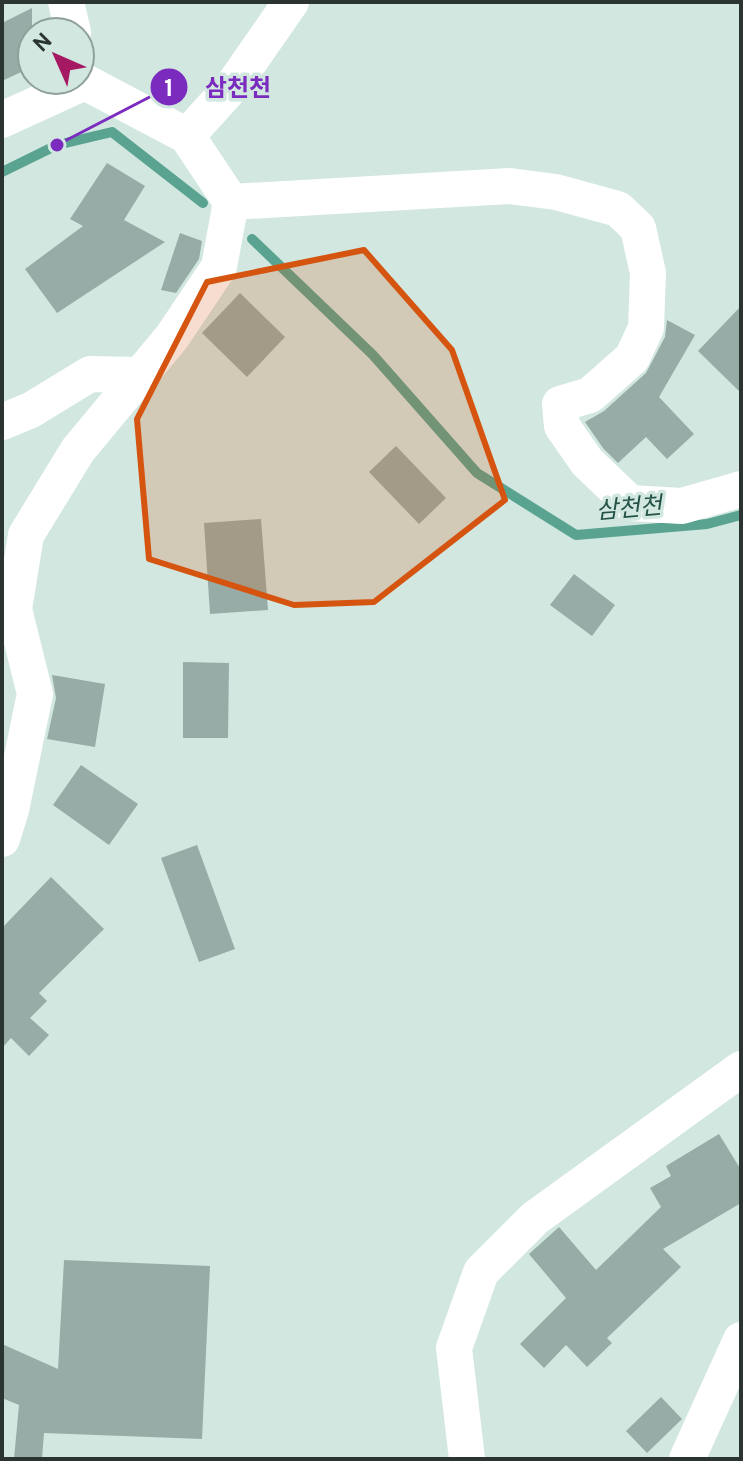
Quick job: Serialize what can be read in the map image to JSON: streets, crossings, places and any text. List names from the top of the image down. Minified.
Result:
{"water":["삼천천"],"places":["삼천천"],"north":"top left"}
